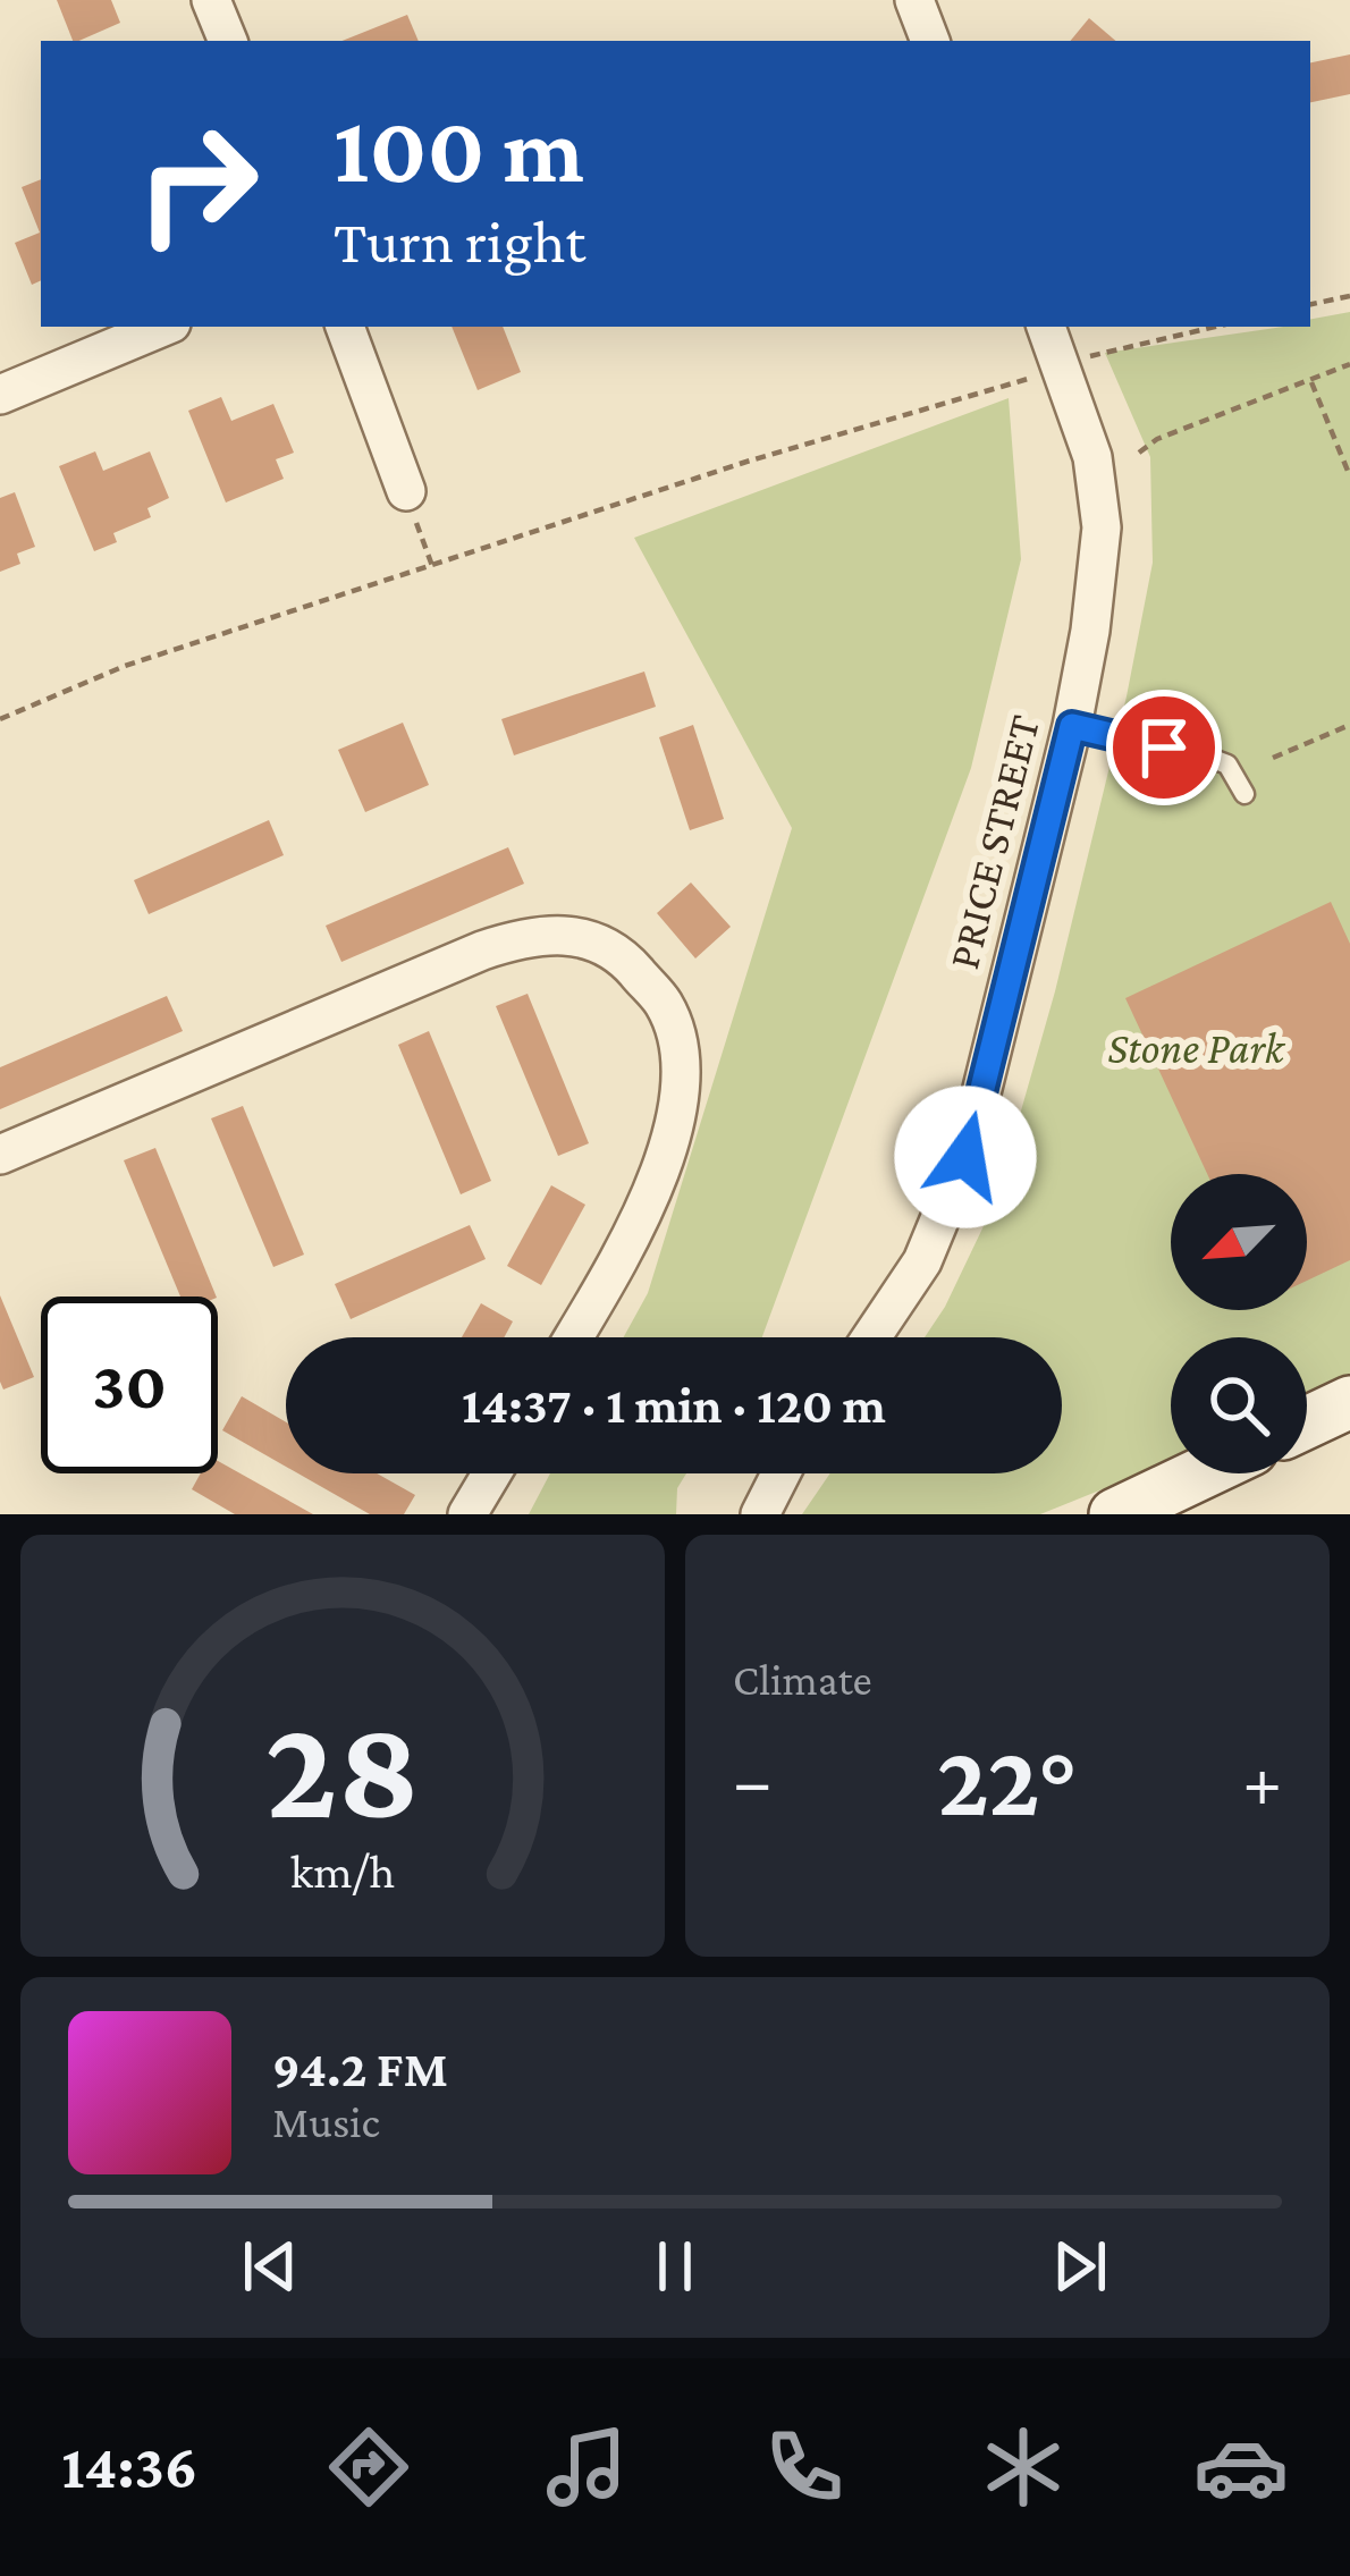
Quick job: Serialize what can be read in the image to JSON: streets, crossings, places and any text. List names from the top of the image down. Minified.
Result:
{"streets":{"street":["PRICE STREET"]},"parks":["Stone Park"],"north":"bottom left","page":{"turn":["100 m","Turn right"],"limit":"30","trip":"14:37 · 1 min · 120 m","tile":"Climate","heat":["−","22°","+"],"song":["94.2 FM","Music"],"tabs":"14:36","gauge":["28","km/h"]}}
